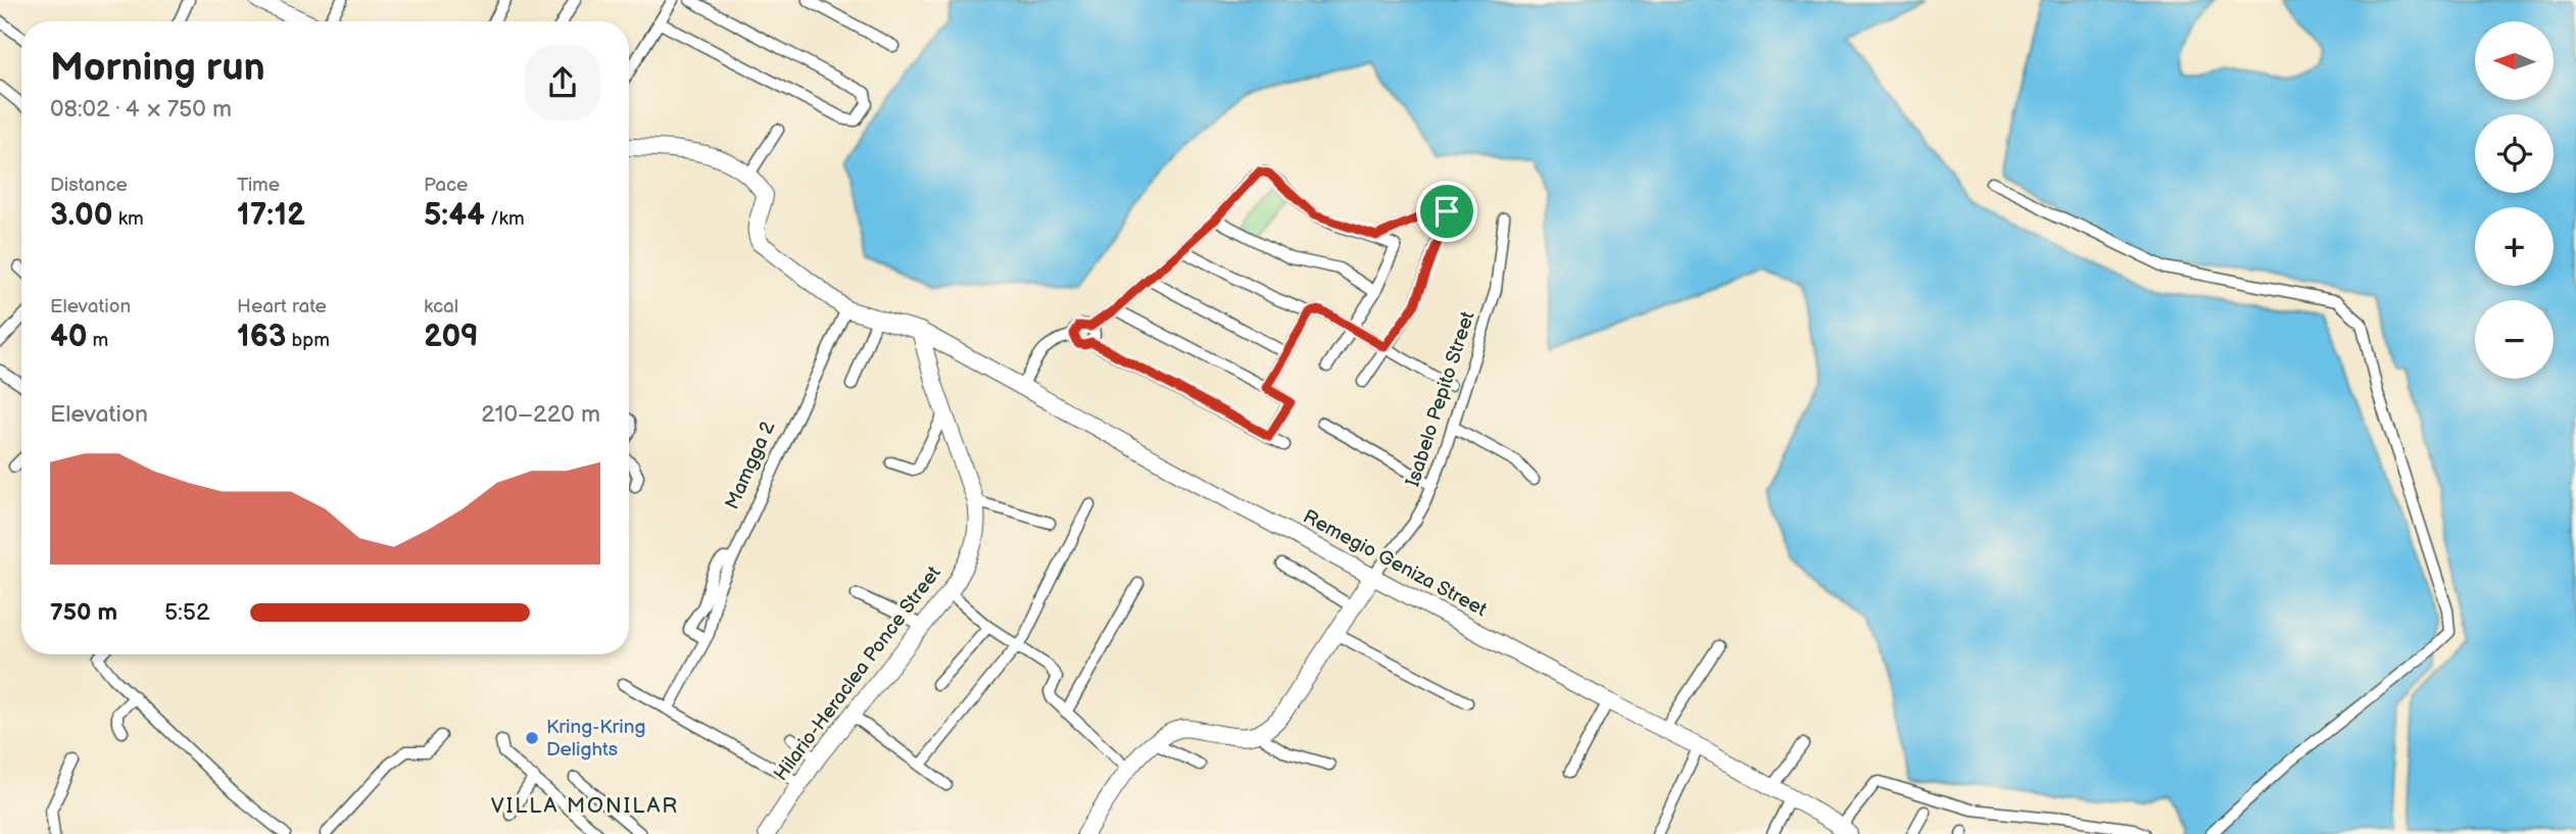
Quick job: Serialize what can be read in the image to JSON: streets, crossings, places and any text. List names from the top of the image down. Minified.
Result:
{"streets":{"street":["Isabelo Pepito Street","Mamgga 2","Remegio Geniza Street","Hilario-Heraclea Ponce Street"]},"crossings":[["Isabelo Pepito Street","Remegio Geniza Street"],["Remegio Geniza Street","Hilario-Heraclea Ponce Street"]],"districts":["VILLA MONILAR"],"places":["Kring-Kring Delights"],"north":"left","page":{"map_buttons":["+","−"],"heading":["Morning run","08:02 · 4 × 750 m"],"stats":[["Distance","3.00 km"],["Time","17:12"],["Pace","5:44 /km"],["Elevation","40 m"],["Heart rate","163 bpm"],["kcal","209"]],"chart":["Elevation","210–220 m"],"list":[{"name":"750 m","note":"5:52"}]}}
